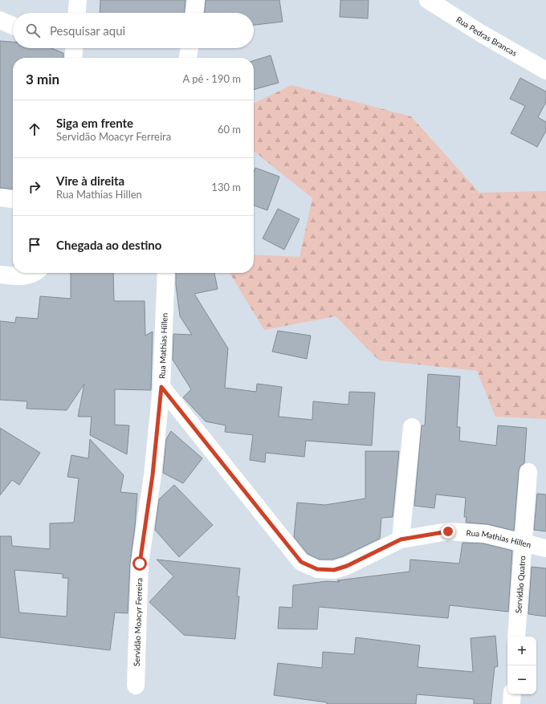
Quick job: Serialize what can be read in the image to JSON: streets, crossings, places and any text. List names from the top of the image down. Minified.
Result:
{"streets":{"street":["Rua Pedras Brancas","Rua Mathias Hillen","Servidão Quatro","Servidão Moacyr Ferreira"]},"crossings":[["Rua Mathias Hillen","Servidão Quatro"],["Rua Mathias Hillen","Servidão Moacyr Ferreira"]],"page":{"search":"Pesquisar aqui","heading":["3 min","A pé · 190 m"],"list":[["Siga em frente","Servidão Moacyr Ferreira","60 m"],["Vire à direita","Rua Mathias Hillen","130 m"],"Chegada ao destino"],"map_buttons":["+","−"]}}
